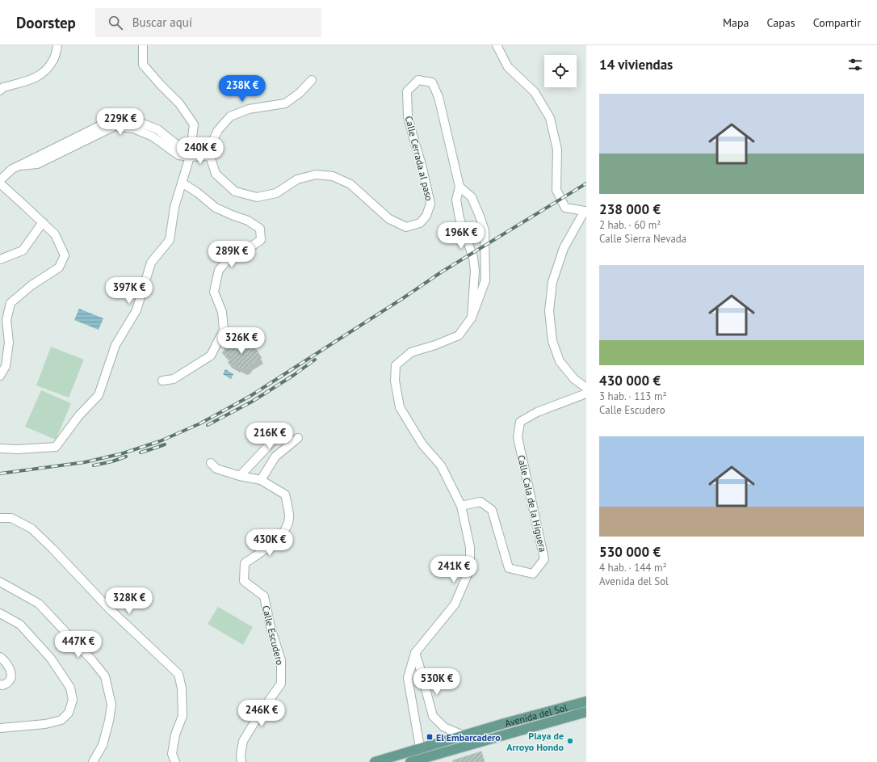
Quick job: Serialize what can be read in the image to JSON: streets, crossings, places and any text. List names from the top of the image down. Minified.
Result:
{"streets":{"main road":["Avenida del Sol"],"street":["Calle Cerrada al paso","Calle Cala de la Higuera","Calle Escudero"]},"places":{"transit":["El Embarcadero"],"other":["Playa de Arroyo Hondo"]},"page":{"header":"Doorstep","search":"Buscar aquí","nav":["Mapa","Capas","Compartir"],"heading":"14 viviendas","price":["238K €","229K €","240K €","196K €","289K €","397K €","326K €","216K €","430K €","241K €","328K €","447K €","530K €","246K €"],"list":[{"name":"238 000 €","note":"2 hab. · 60 m² · Calle Sierra Nevada"},{"name":"430 000 €","note":"3 hab. · 113 m² · Calle Escudero"},{"name":"530 000 €","note":"4 hab. · 144 m² · Avenida del Sol"}]}}
